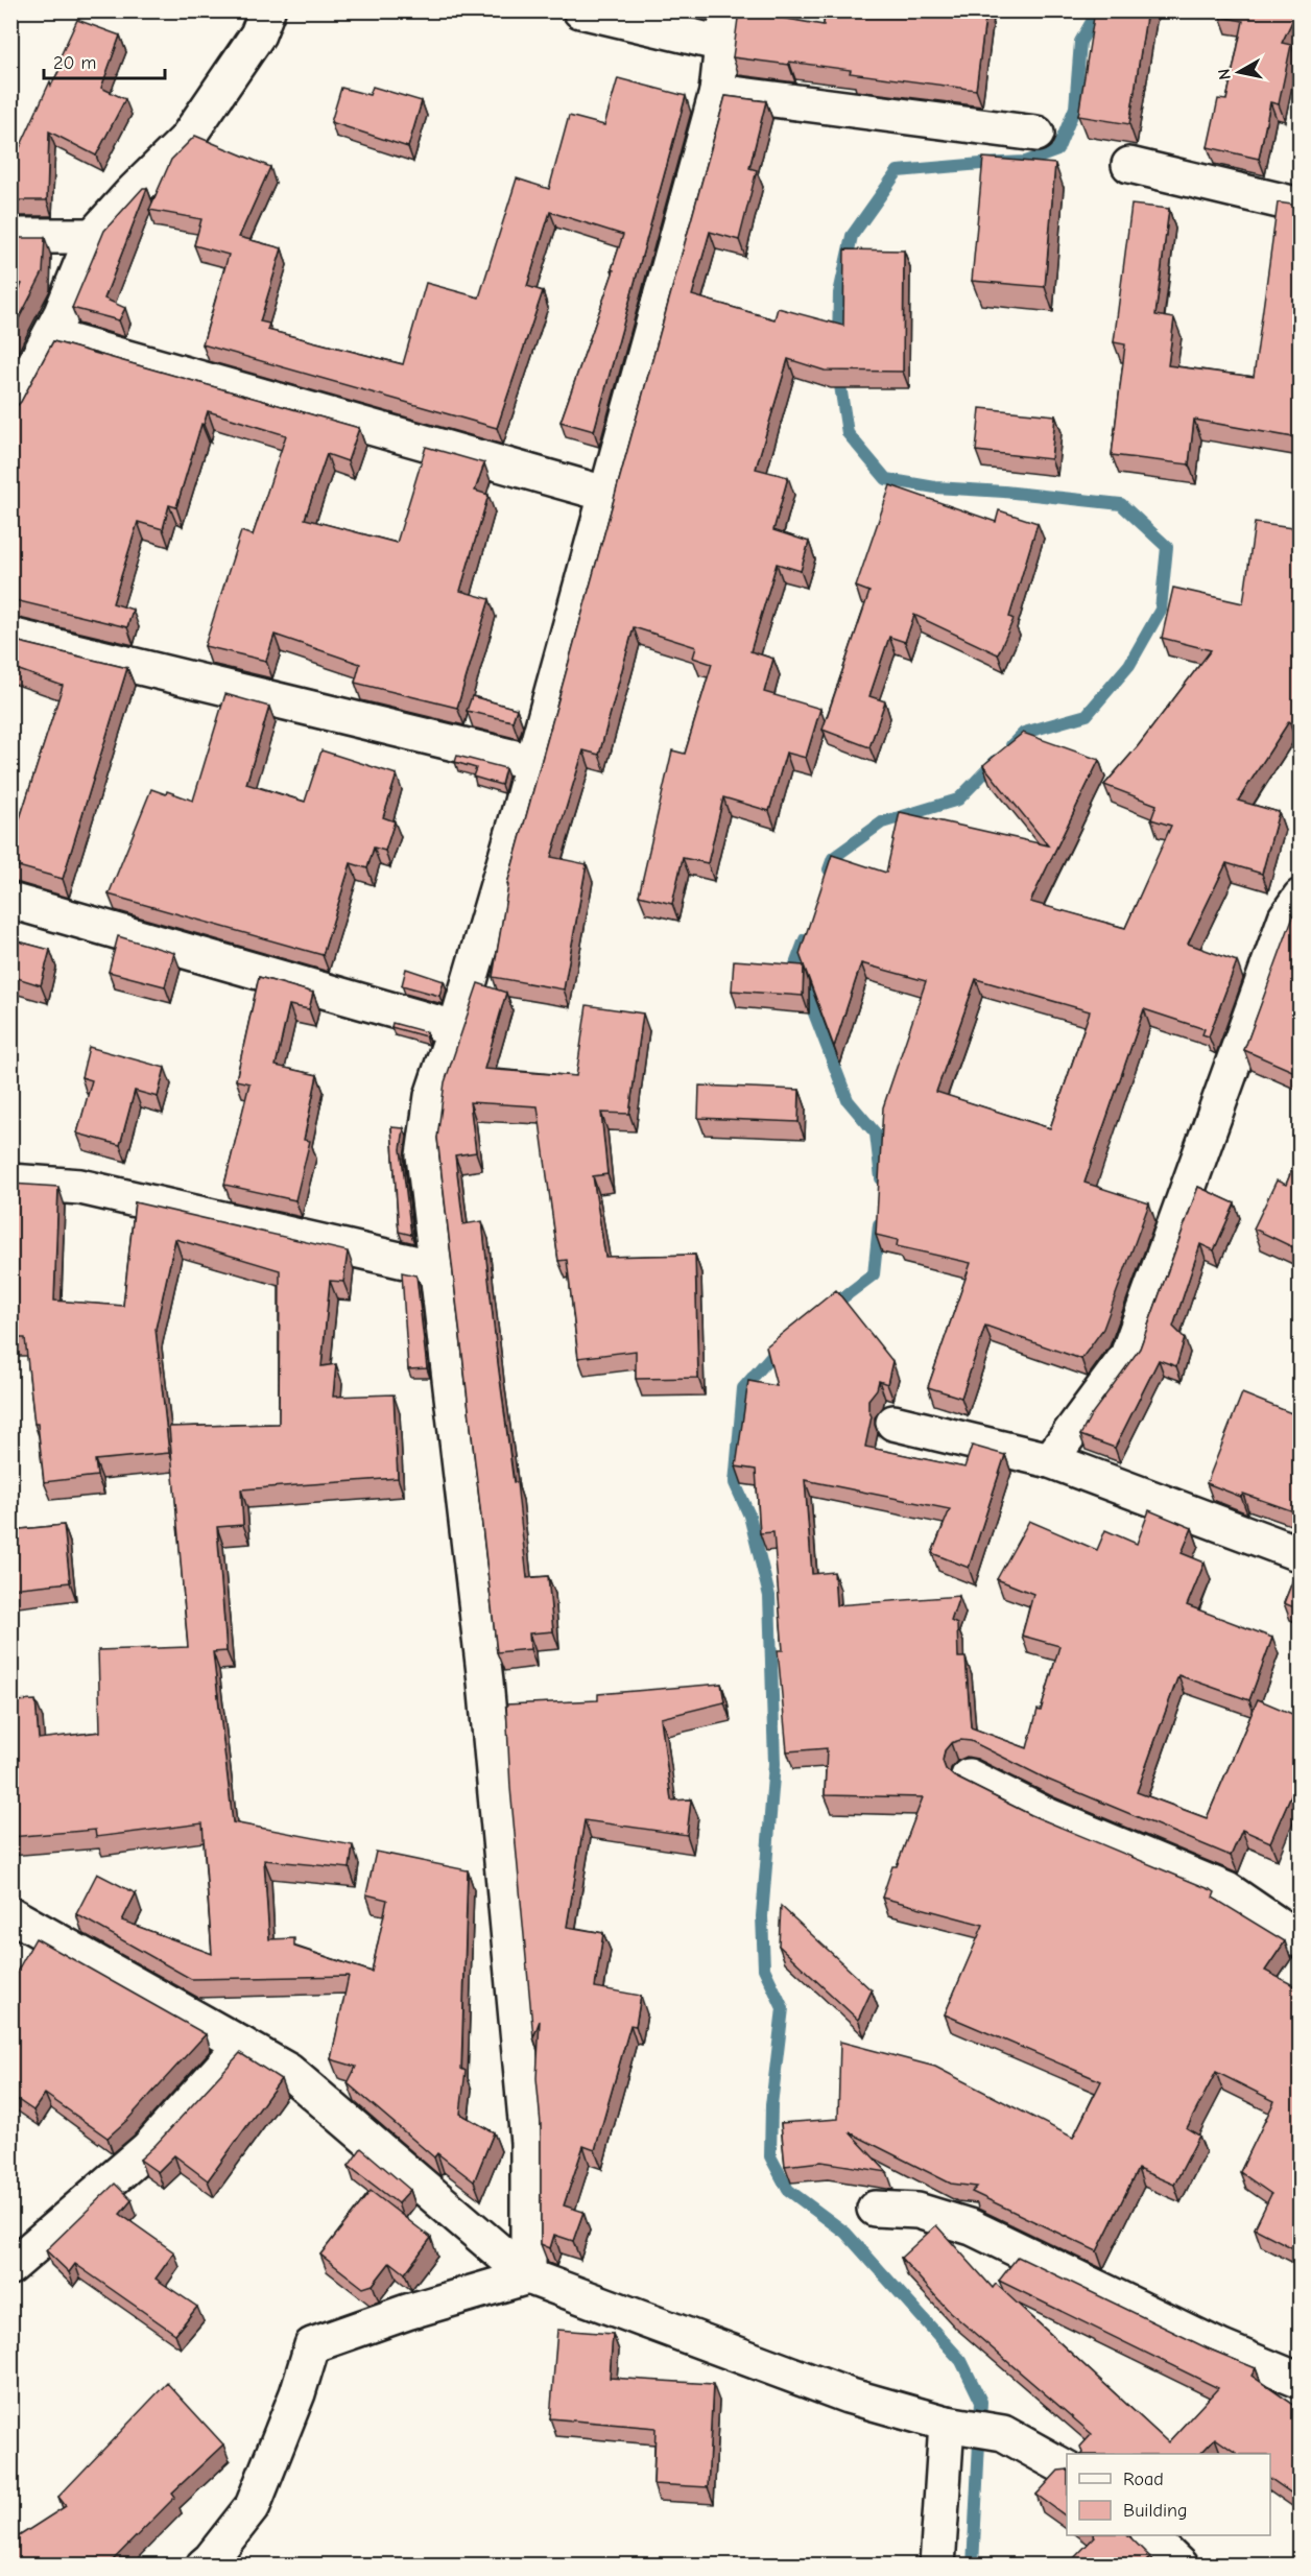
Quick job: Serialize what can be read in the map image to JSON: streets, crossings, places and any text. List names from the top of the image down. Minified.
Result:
{"legend":["Road","Building"],"scale_bar":"20 m","north":"left"}
